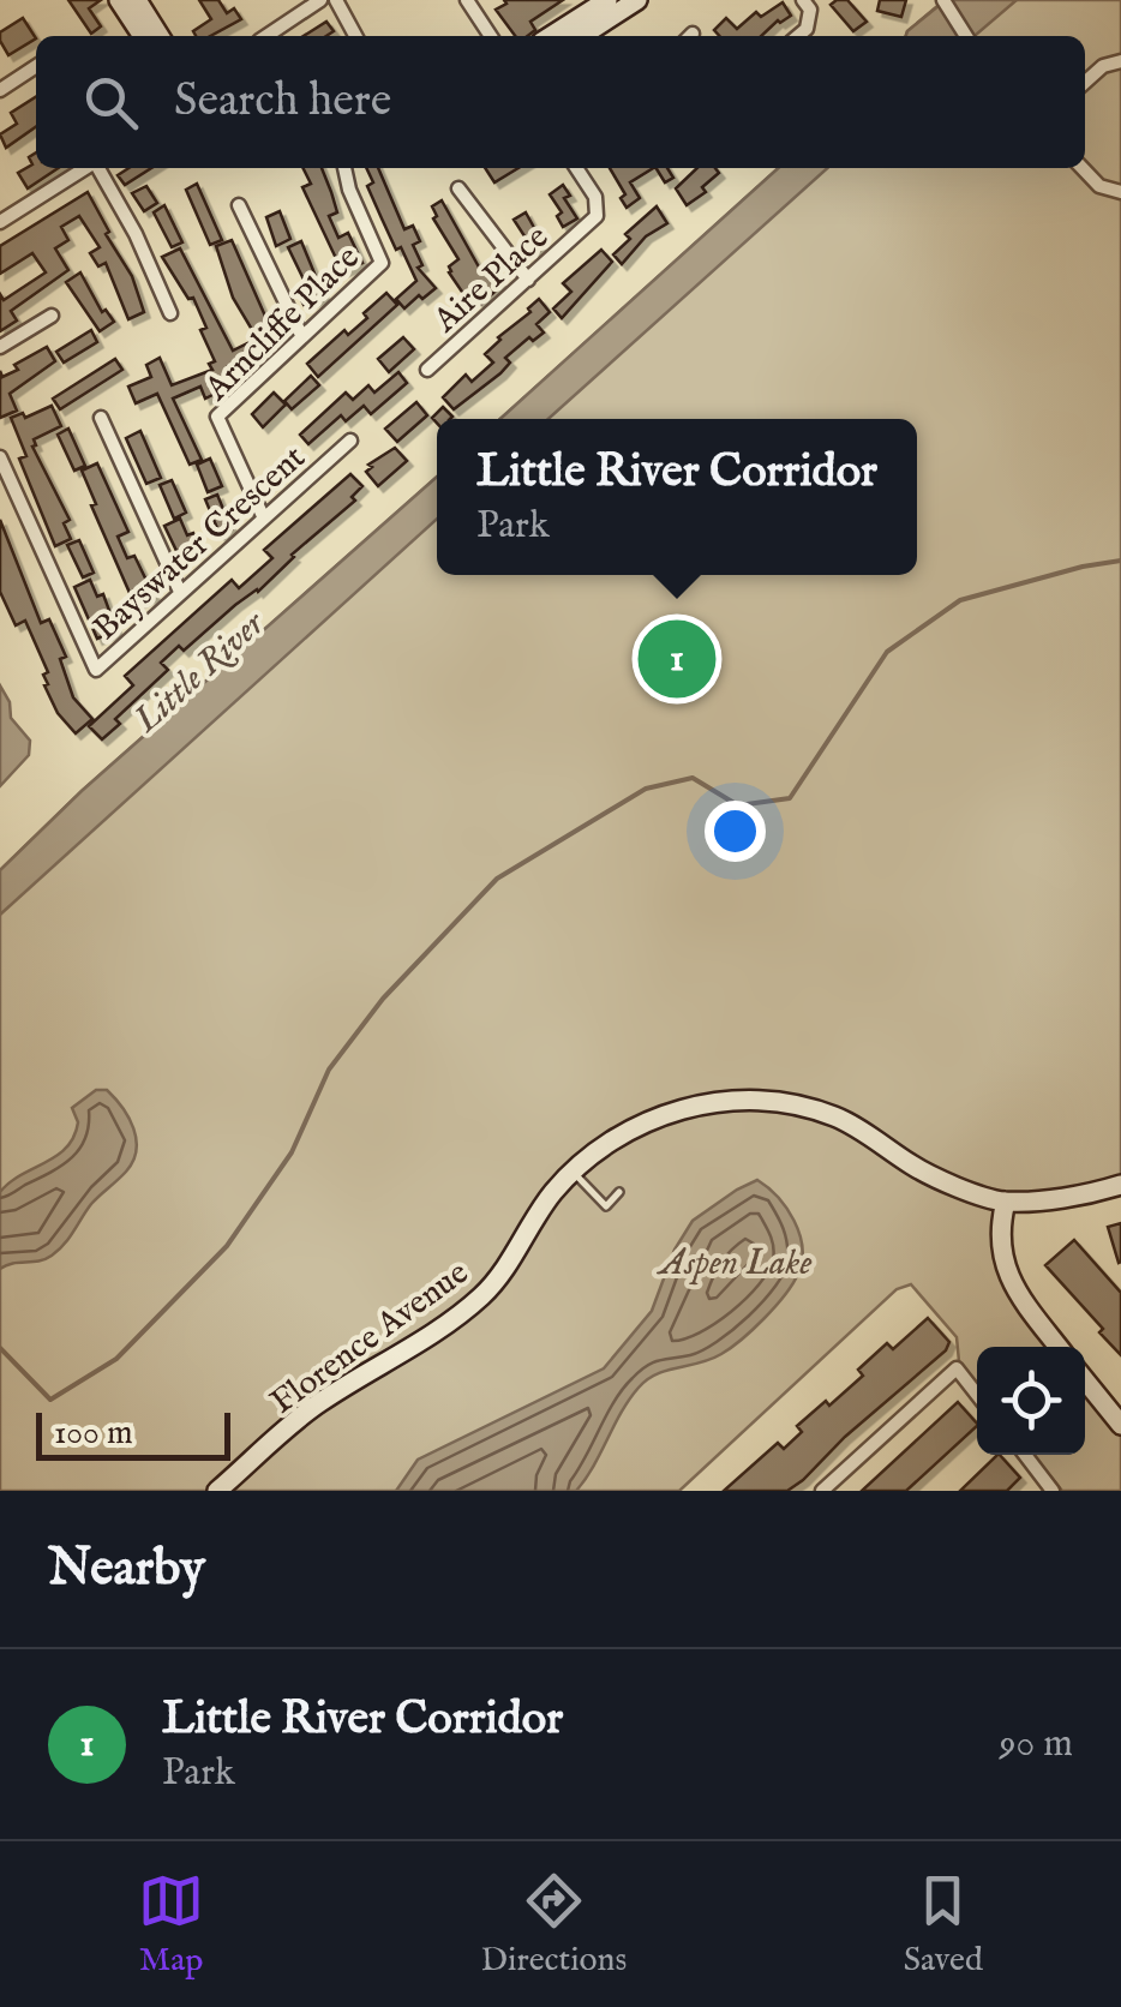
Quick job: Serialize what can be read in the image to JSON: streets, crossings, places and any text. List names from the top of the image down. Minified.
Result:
{"streets":{"street":["Aire Place","Arncliffe Place","Bayswater Crescent","Florence Avenue"]},"crossings":[["Arncliffe Place","Bayswater Crescent"]],"water":["Little River","Aspen Lake"],"scale_bar":"100 m","page":{"search":"Search here","popup":["Little River Corridor","Park"],"pins":"1","scale":"100 m","heading":"Nearby","list":[{"mark":"1","name":"Little River Corridor","note":"Park","value":"90 m"}],"nav":["Map","Directions","Saved"]}}
